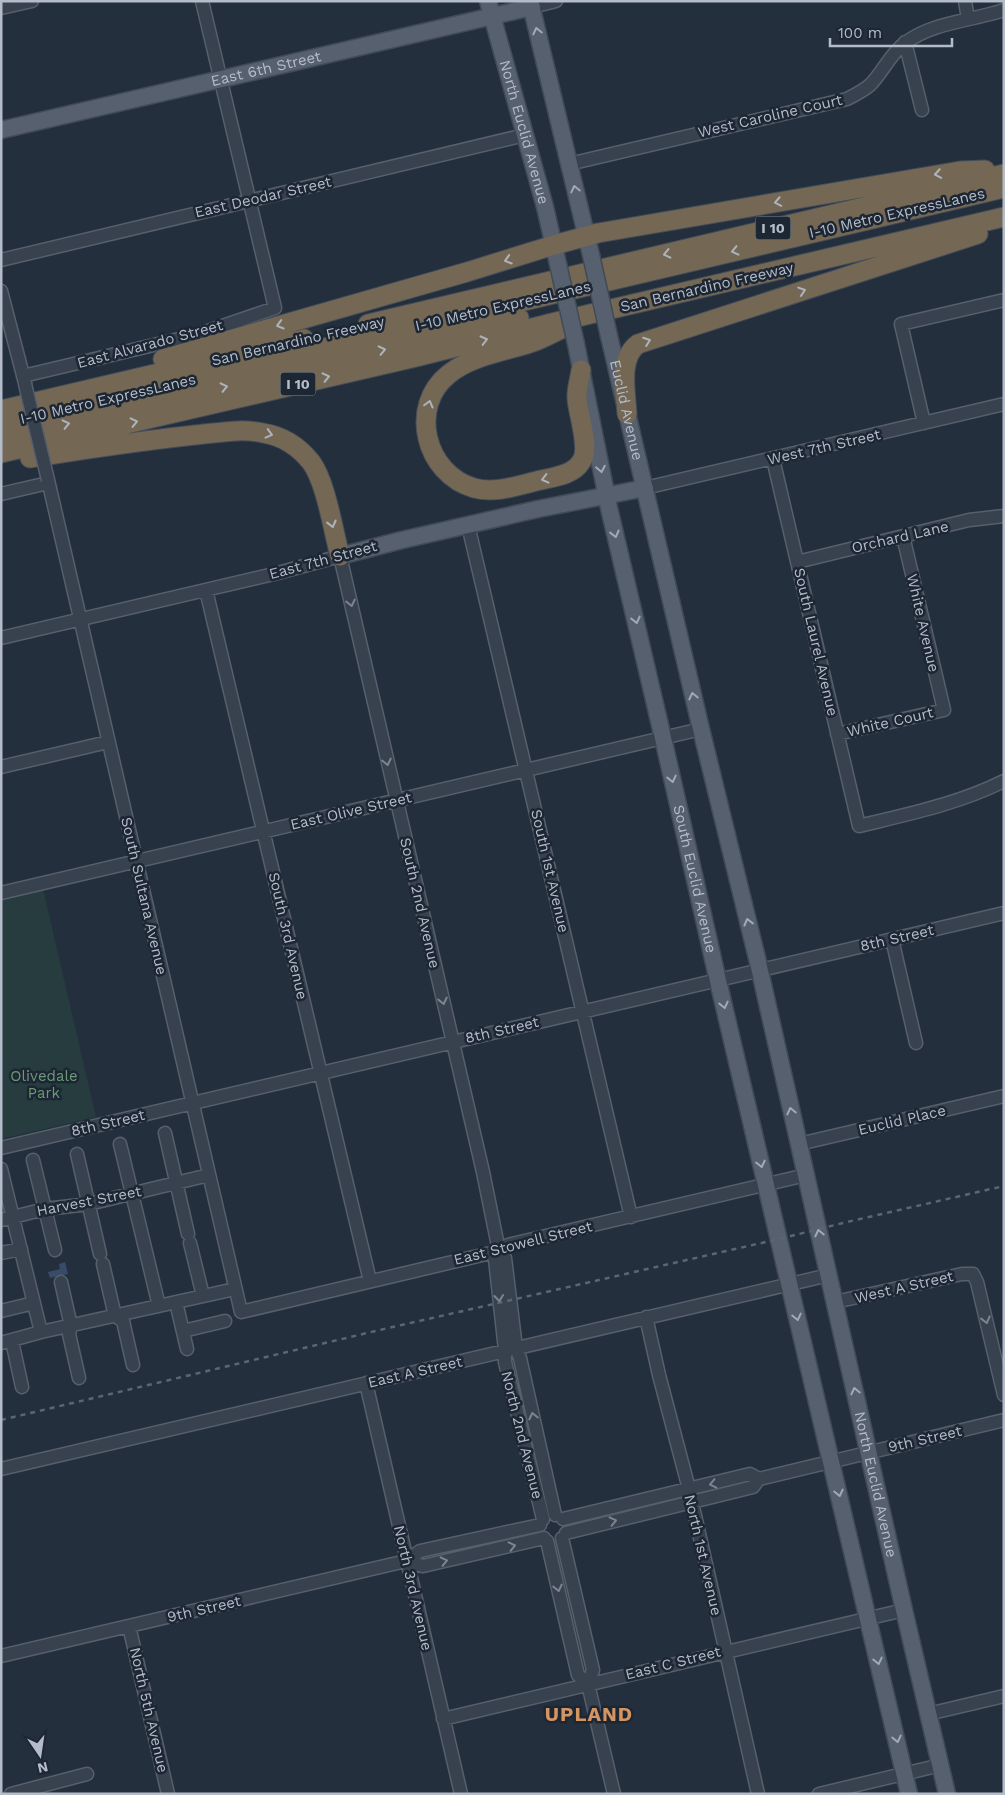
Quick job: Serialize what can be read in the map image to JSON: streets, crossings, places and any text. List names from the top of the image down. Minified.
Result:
{"streets":{"highway":["I-10 Metro ExpressLanes","I 10","San Bernardino Freeway"],"main road":["East 6th Street","North Euclid Avenue","Euclid Avenue","East 7th Street","South Euclid Avenue"],"street":["West Caroline Court","East Deodar Street","East Alvarado Street","West 7th Street","Orchard Lane","White Avenue","South Laurel Avenue","White Court","East Olive Street","South 1st Avenue","South Sultana Avenue","South 2nd Avenue","South 3rd Avenue","8th Street","Euclid Place","Harvest Street","East Stowell Street","West A Street","East A Street","North 2nd Avenue","9th Street","North 1st Avenue","North 3rd Avenue","East C Street","North 5th Avenue"]},"crossings":[["East 6th Street","North Euclid Avenue"],["North Euclid Avenue","East Deodar Street"],["North Euclid Avenue","East Stowell Street"],["North Euclid Avenue","West A Street"],["North Euclid Avenue","East A Street"],["North Euclid Avenue","9th Street"],["North Euclid Avenue","East C Street"],["East Deodar Street","East Alvarado Street"],["East Alvarado Street","South Sultana Avenue"],["Euclid Avenue","West 7th Street"],["Euclid Avenue","East 7th Street"],["Euclid Avenue","East Olive Street"],["West 7th Street","East 7th Street"],["West 7th Street","South Laurel Avenue"],["Orchard Lane","White Avenue"],["Orchard Lane","South Laurel Avenue"],["East 7th Street","South 1st Avenue"],["East 7th Street","South Euclid Avenue"],["East 7th Street","South Sultana Avenue"],["East 7th Street","South 2nd Avenue"],["East 7th Street","South 3rd Avenue"],["White Avenue","White Court"],["South Laurel Avenue","White Court"],["East Olive Street","South 1st Avenue"],["East Olive Street","South Euclid Avenue"],["East Olive Street","South Sultana Avenue"],["East Olive Street","South 2nd Avenue"],["East Olive Street","South 3rd Avenue"],["South 1st Avenue","8th Street"],["South 1st Avenue","East Stowell Street"],["South Euclid Avenue","8th Street"],["South Euclid Avenue","East Stowell Street"],["South Sultana Avenue","8th Street"],["South Sultana Avenue","Harvest Street"],["South Sultana Avenue","East Stowell Street"],["South 2nd Avenue","8th Street"],["South 2nd Avenue","East Stowell Street"],["South 2nd Avenue","East A Street"],["South 2nd Avenue","North 2nd Avenue"],["South 3rd Avenue","8th Street"],["South 3rd Avenue","East Stowell Street"],["East A Street","North 2nd Avenue"],["East A Street","North 1st Avenue"],["East A Street","North 3rd Avenue"],["North 2nd Avenue","9th Street"],["9th Street","North 1st Avenue"],["9th Street","North 3rd Avenue"],["9th Street","North 5th Avenue"],["North 1st Avenue","East C Street"],["North 3rd Avenue","East C Street"]],"one_way":["Euclid Avenue","South 2nd Avenue"],"districts":["UPLAND"],"parks":["Olivedale Park"],"scale_bar":"100 m","north":"bottom"}
